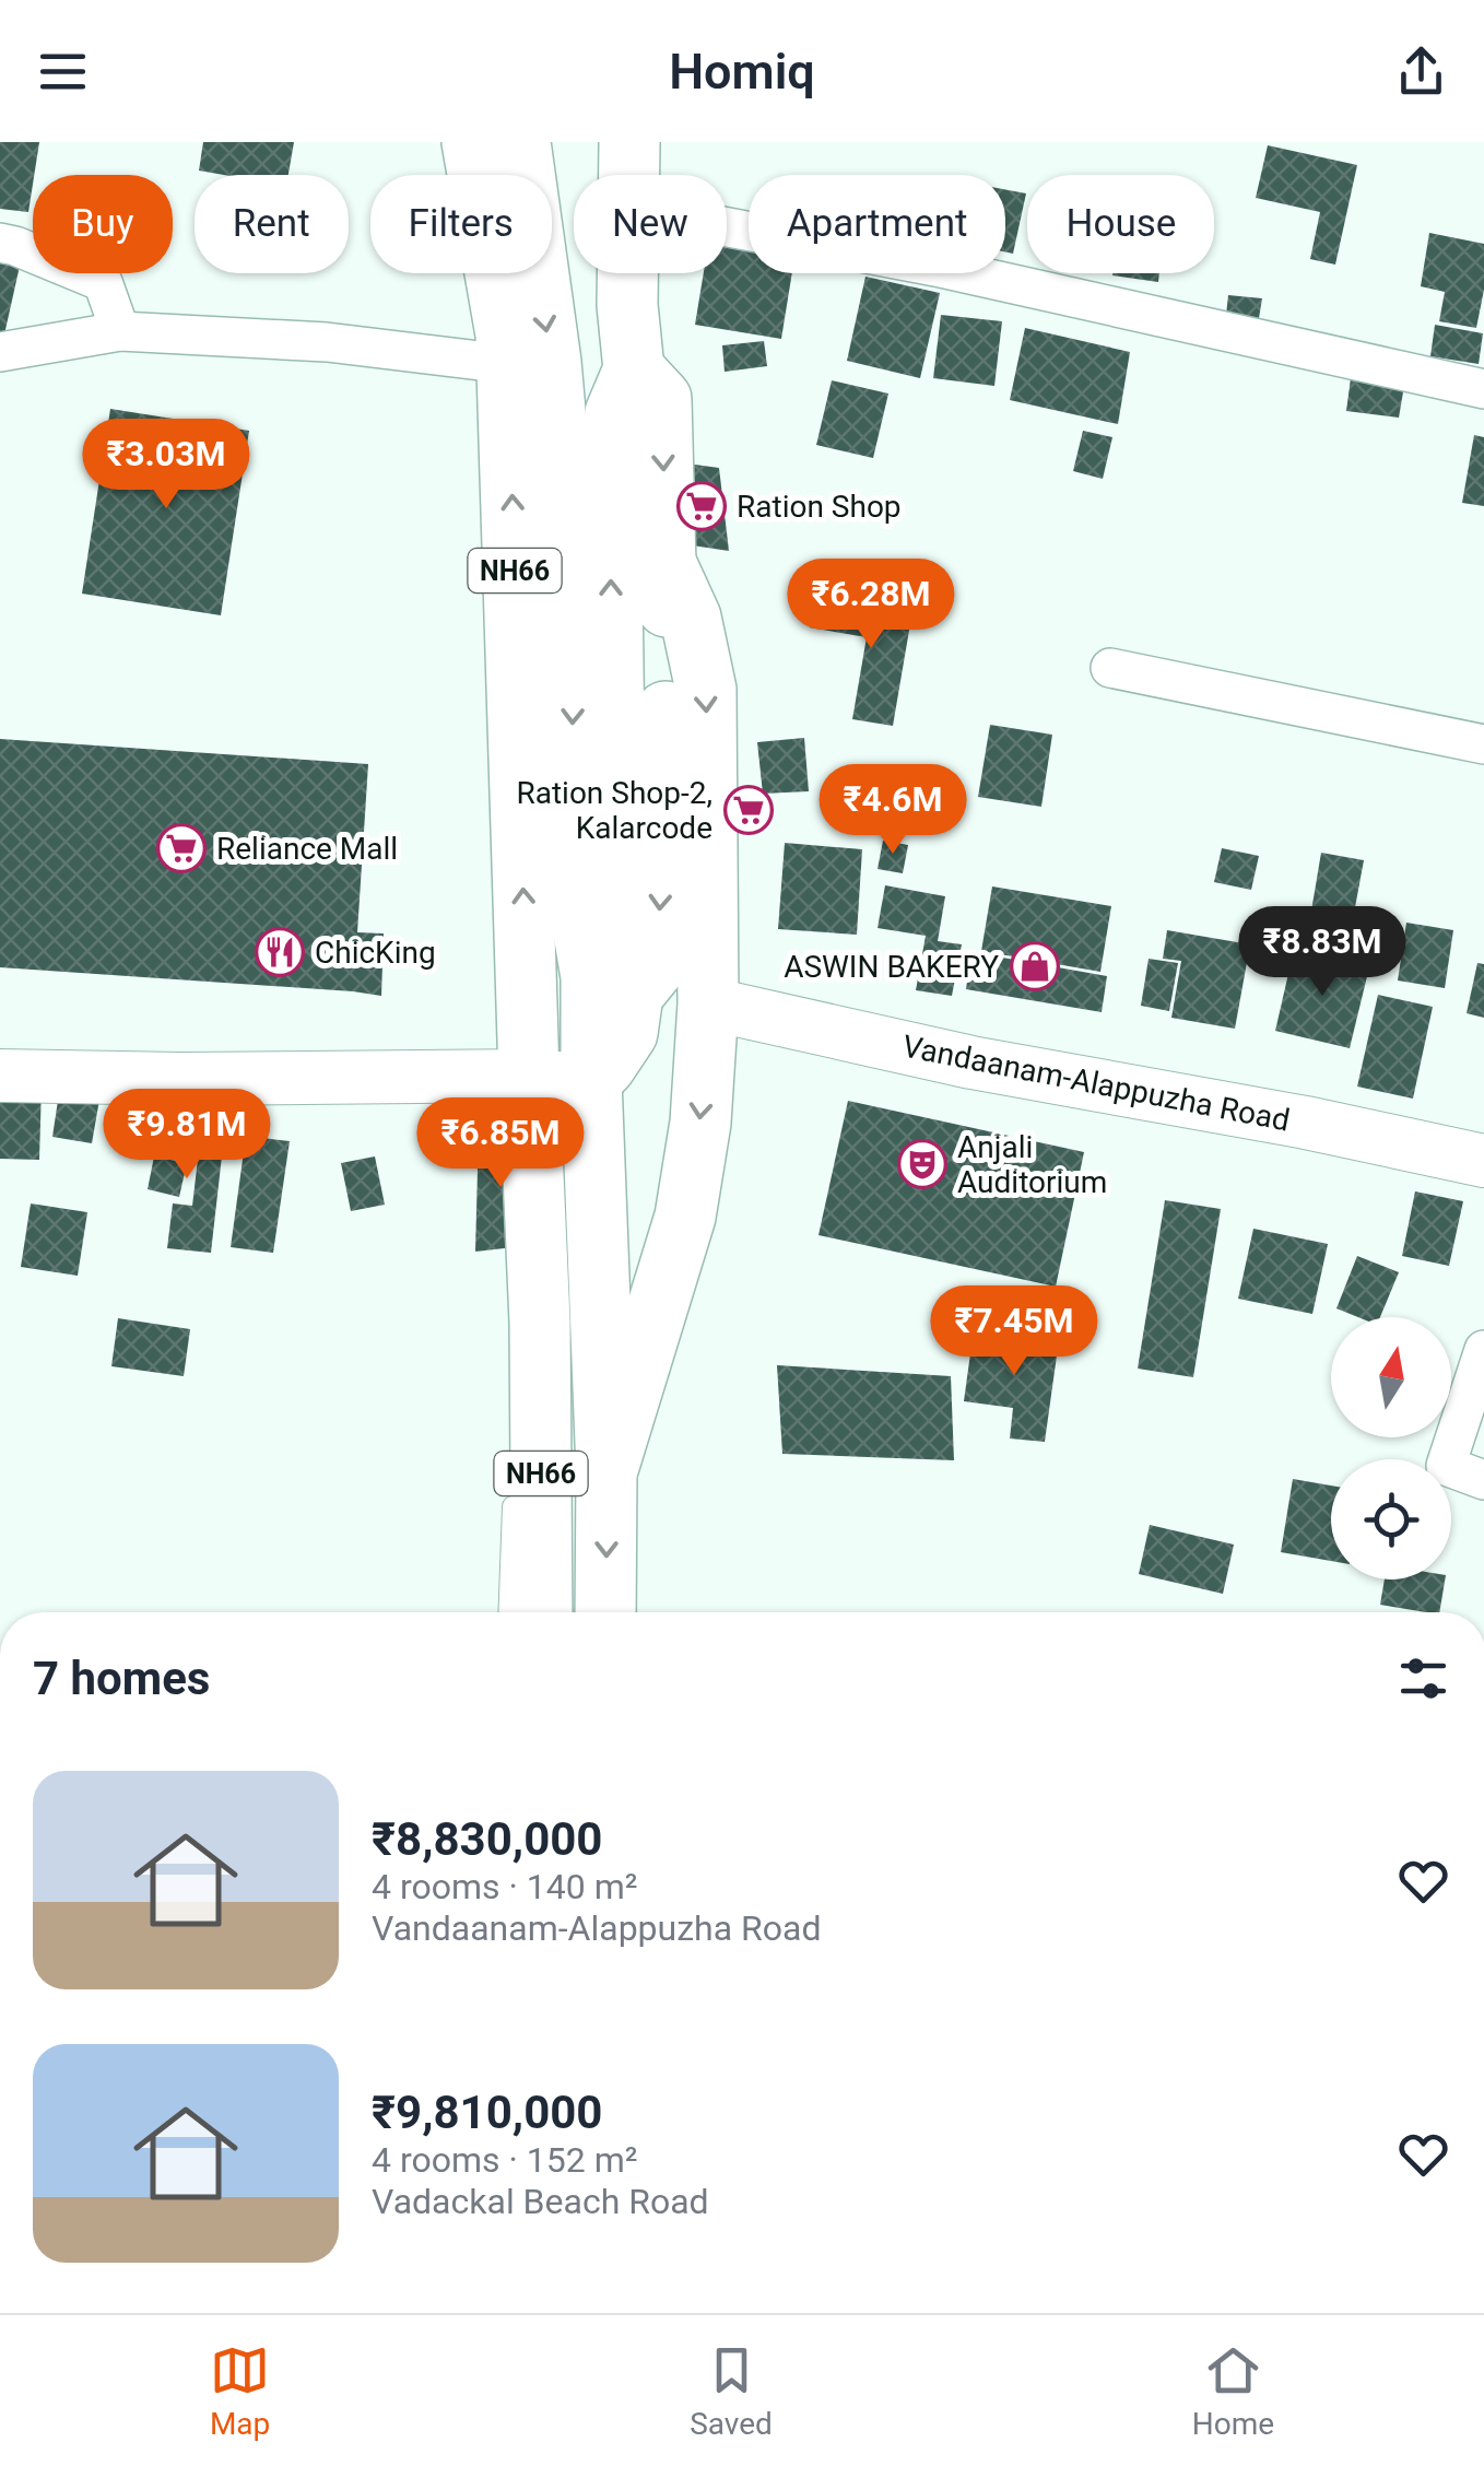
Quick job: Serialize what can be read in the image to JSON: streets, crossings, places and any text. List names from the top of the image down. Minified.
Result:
{"streets":{"main road":["NH66","Vandaanam-Alappuzha Road"]},"places":{"supermarket":["Ration Shop","Ration Shop-2, Kalarcode","Reliance Mall"],"restaurant":["ChicKing"],"shop":["ASWIN BAKERY"],"theatre":["Anjali Auditorium"]},"north":"top","page":{"header":"Homiq","chip":["Buy","Rent","Filters","New","Apartment","House"],"price":["₹3.03M","₹6.28M","₹4.6M","₹8.83M","₹9.81M","₹6.85M","₹7.45M"],"heading":"7 homes","list":[{"name":"₹8,830,000","note":"4 rooms · 140 m² · Vandaanam-Alappuzha Road"},{"name":"₹9,810,000","note":"4 rooms · 152 m² · Vadackal Beach Road"}],"tabs":["Map","Saved","Home"]}}
